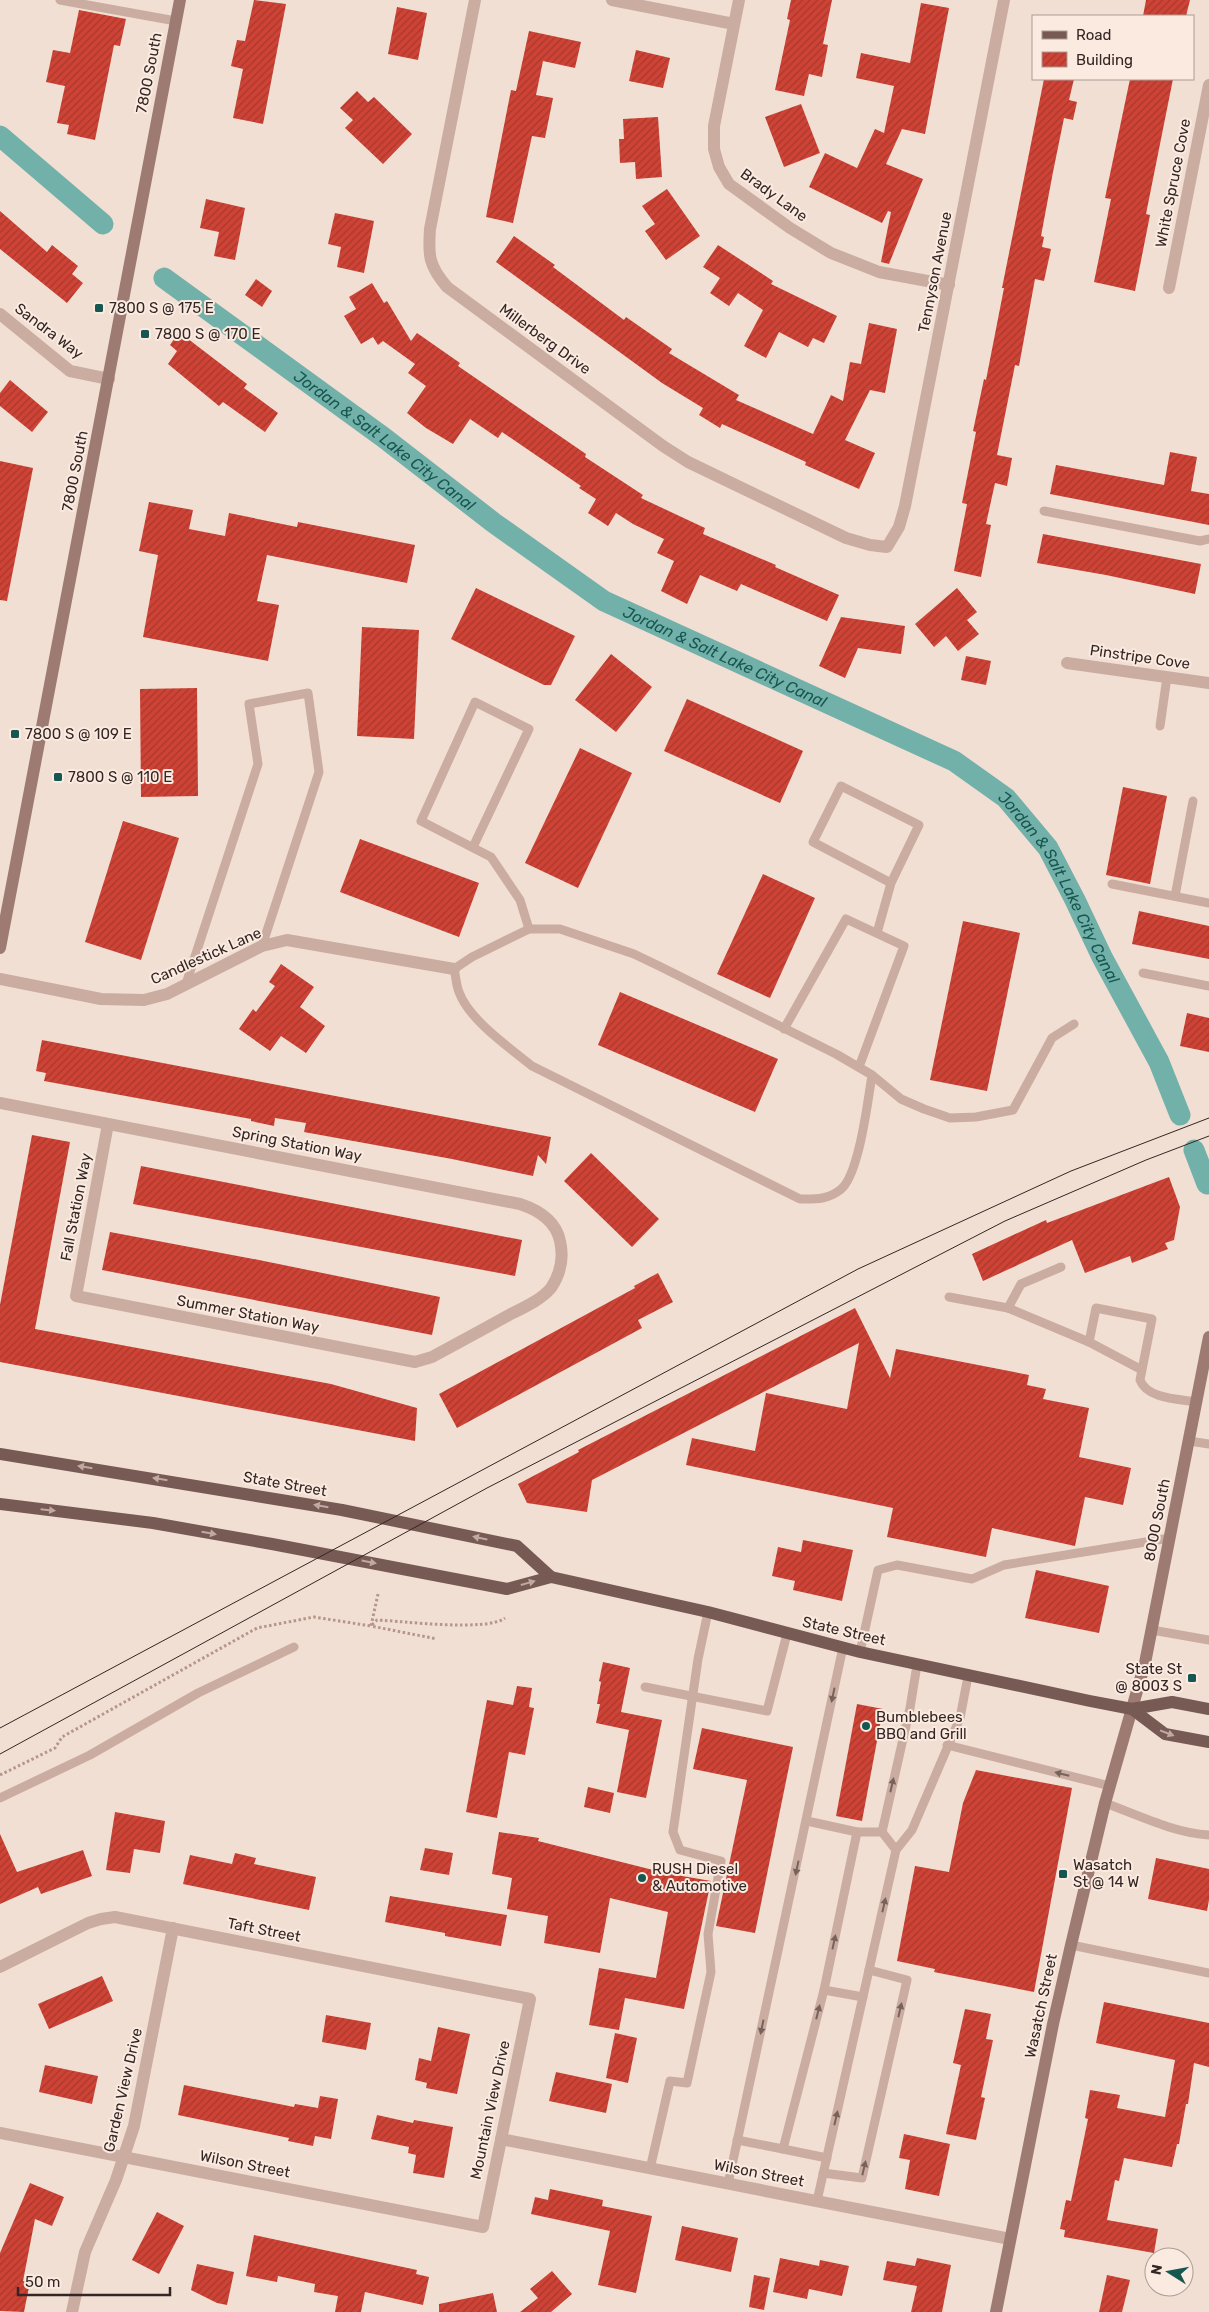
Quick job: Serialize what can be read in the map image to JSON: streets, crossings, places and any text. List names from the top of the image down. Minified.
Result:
{"streets":{"main road":["State Street"],"street":["7800 South","White Spruce Cove","Brady Lane","Tennyson Avenue","Sandra Way","Millerberg Drive","Pinstripe Cove","Candlestick Lane","Spring Station Way","Fall Station Way","Summer Station Way","8000 South","Taft Street","Wasatch Street","Garden View Drive","Mountain View Drive","Wilson Street"]},"crossings":[["7800 South","Sandra Way"],["Brady Lane","Tennyson Avenue"],["Tennyson Avenue","Millerberg Drive"],["Spring Station Way","Fall Station Way"],["Spring Station Way","Summer Station Way"],["Fall Station Way","Summer Station Way"],["State Street","8000 South"],["State Street","Wasatch Street"],["8000 South","Wasatch Street"],["Taft Street","Garden View Drive"],["Taft Street","Mountain View Drive"],["Wasatch Street","Wilson Street"],["Garden View Drive","Wilson Street"],["Mountain View Drive","Wilson Street"]],"water":["Jordan & Salt Lake City Canal"],"places":{"transit":["7800 S @ 175 E","7800 S @ 170 E","7800 S @ 109 E","7800 S @ 110 E","State St @ 8003 S","Wasatch St @ 14 W"],"other":["Bumblebees BBQ and Grill","RUSH Diesel & Automotive"]},"legend":["Road","Building"],"scale_bar":"50 m","north":"left"}
